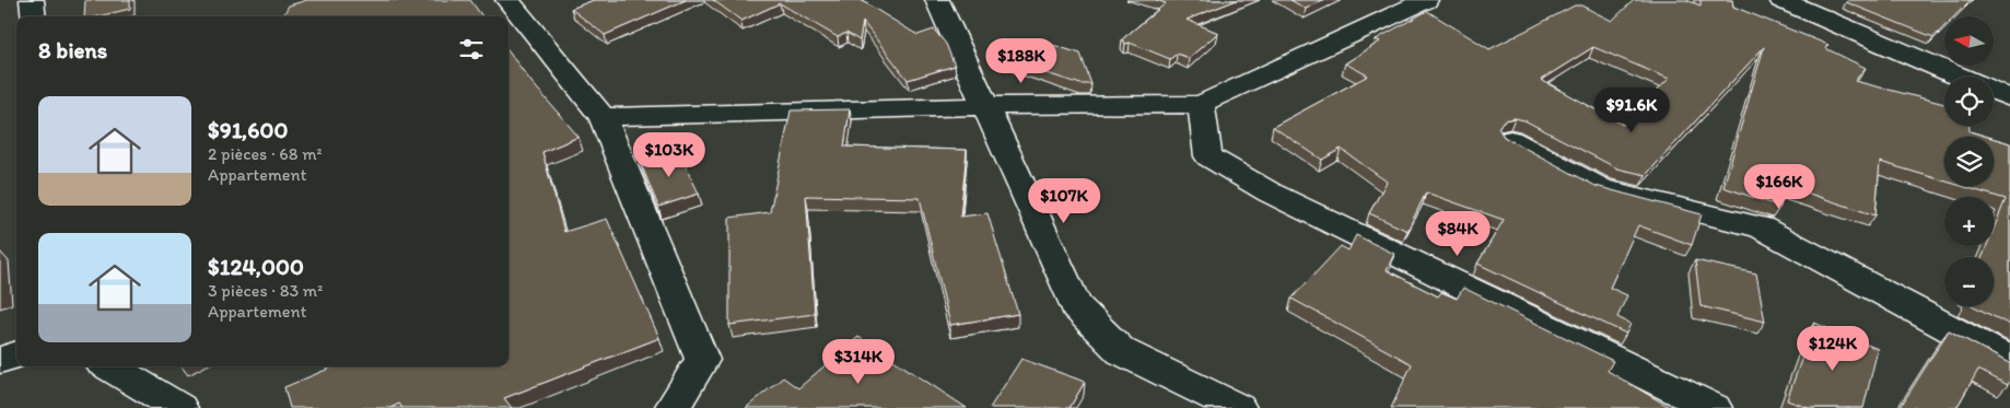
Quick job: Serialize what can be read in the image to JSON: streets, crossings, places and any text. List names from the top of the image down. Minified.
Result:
{"north":"left","page":{"map_buttons":["+","−"],"heading":"8 biens","price":["$188K","$91.6K","$103K","$166K","$107K","$84K","$124K","$314K"],"list":[{"name":"$91,600","note":"2 pièces · 68 m² · Appartement"},{"name":"$124,000","note":"3 pièces · 83 m² · Appartement"}]}}
